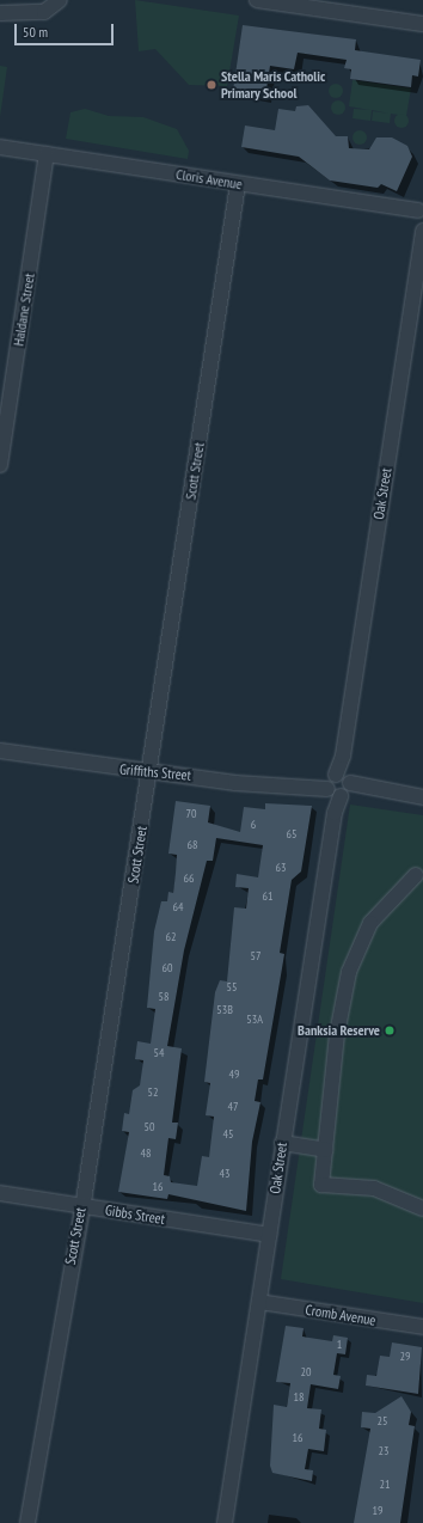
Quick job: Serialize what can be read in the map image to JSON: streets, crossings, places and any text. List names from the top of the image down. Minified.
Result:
{"streets":{"street":["Cloris Avenue","Haldane Street","Scott Street","Oak Street","Griffiths Street","Gibbs Street","Cromb Avenue"]},"crossings":[["Cloris Avenue","Haldane Street"],["Cloris Avenue","Scott Street"],["Scott Street","Griffiths Street"],["Scott Street","Gibbs Street"],["Oak Street","Griffiths Street"],["Oak Street","Gibbs Street"],["Oak Street","Cromb Avenue"]],"places":["Stella Maris Catholic Primary School","Banksia Reserve"],"house_numbers":["70","6","65","68","63","66","61","64","62","57","60","55","58","53B","53A","54","49","52","47","50","45","48","43","16","1","29","20","18","25","16","23","21","19"],"scale_bar":"50 m"}
